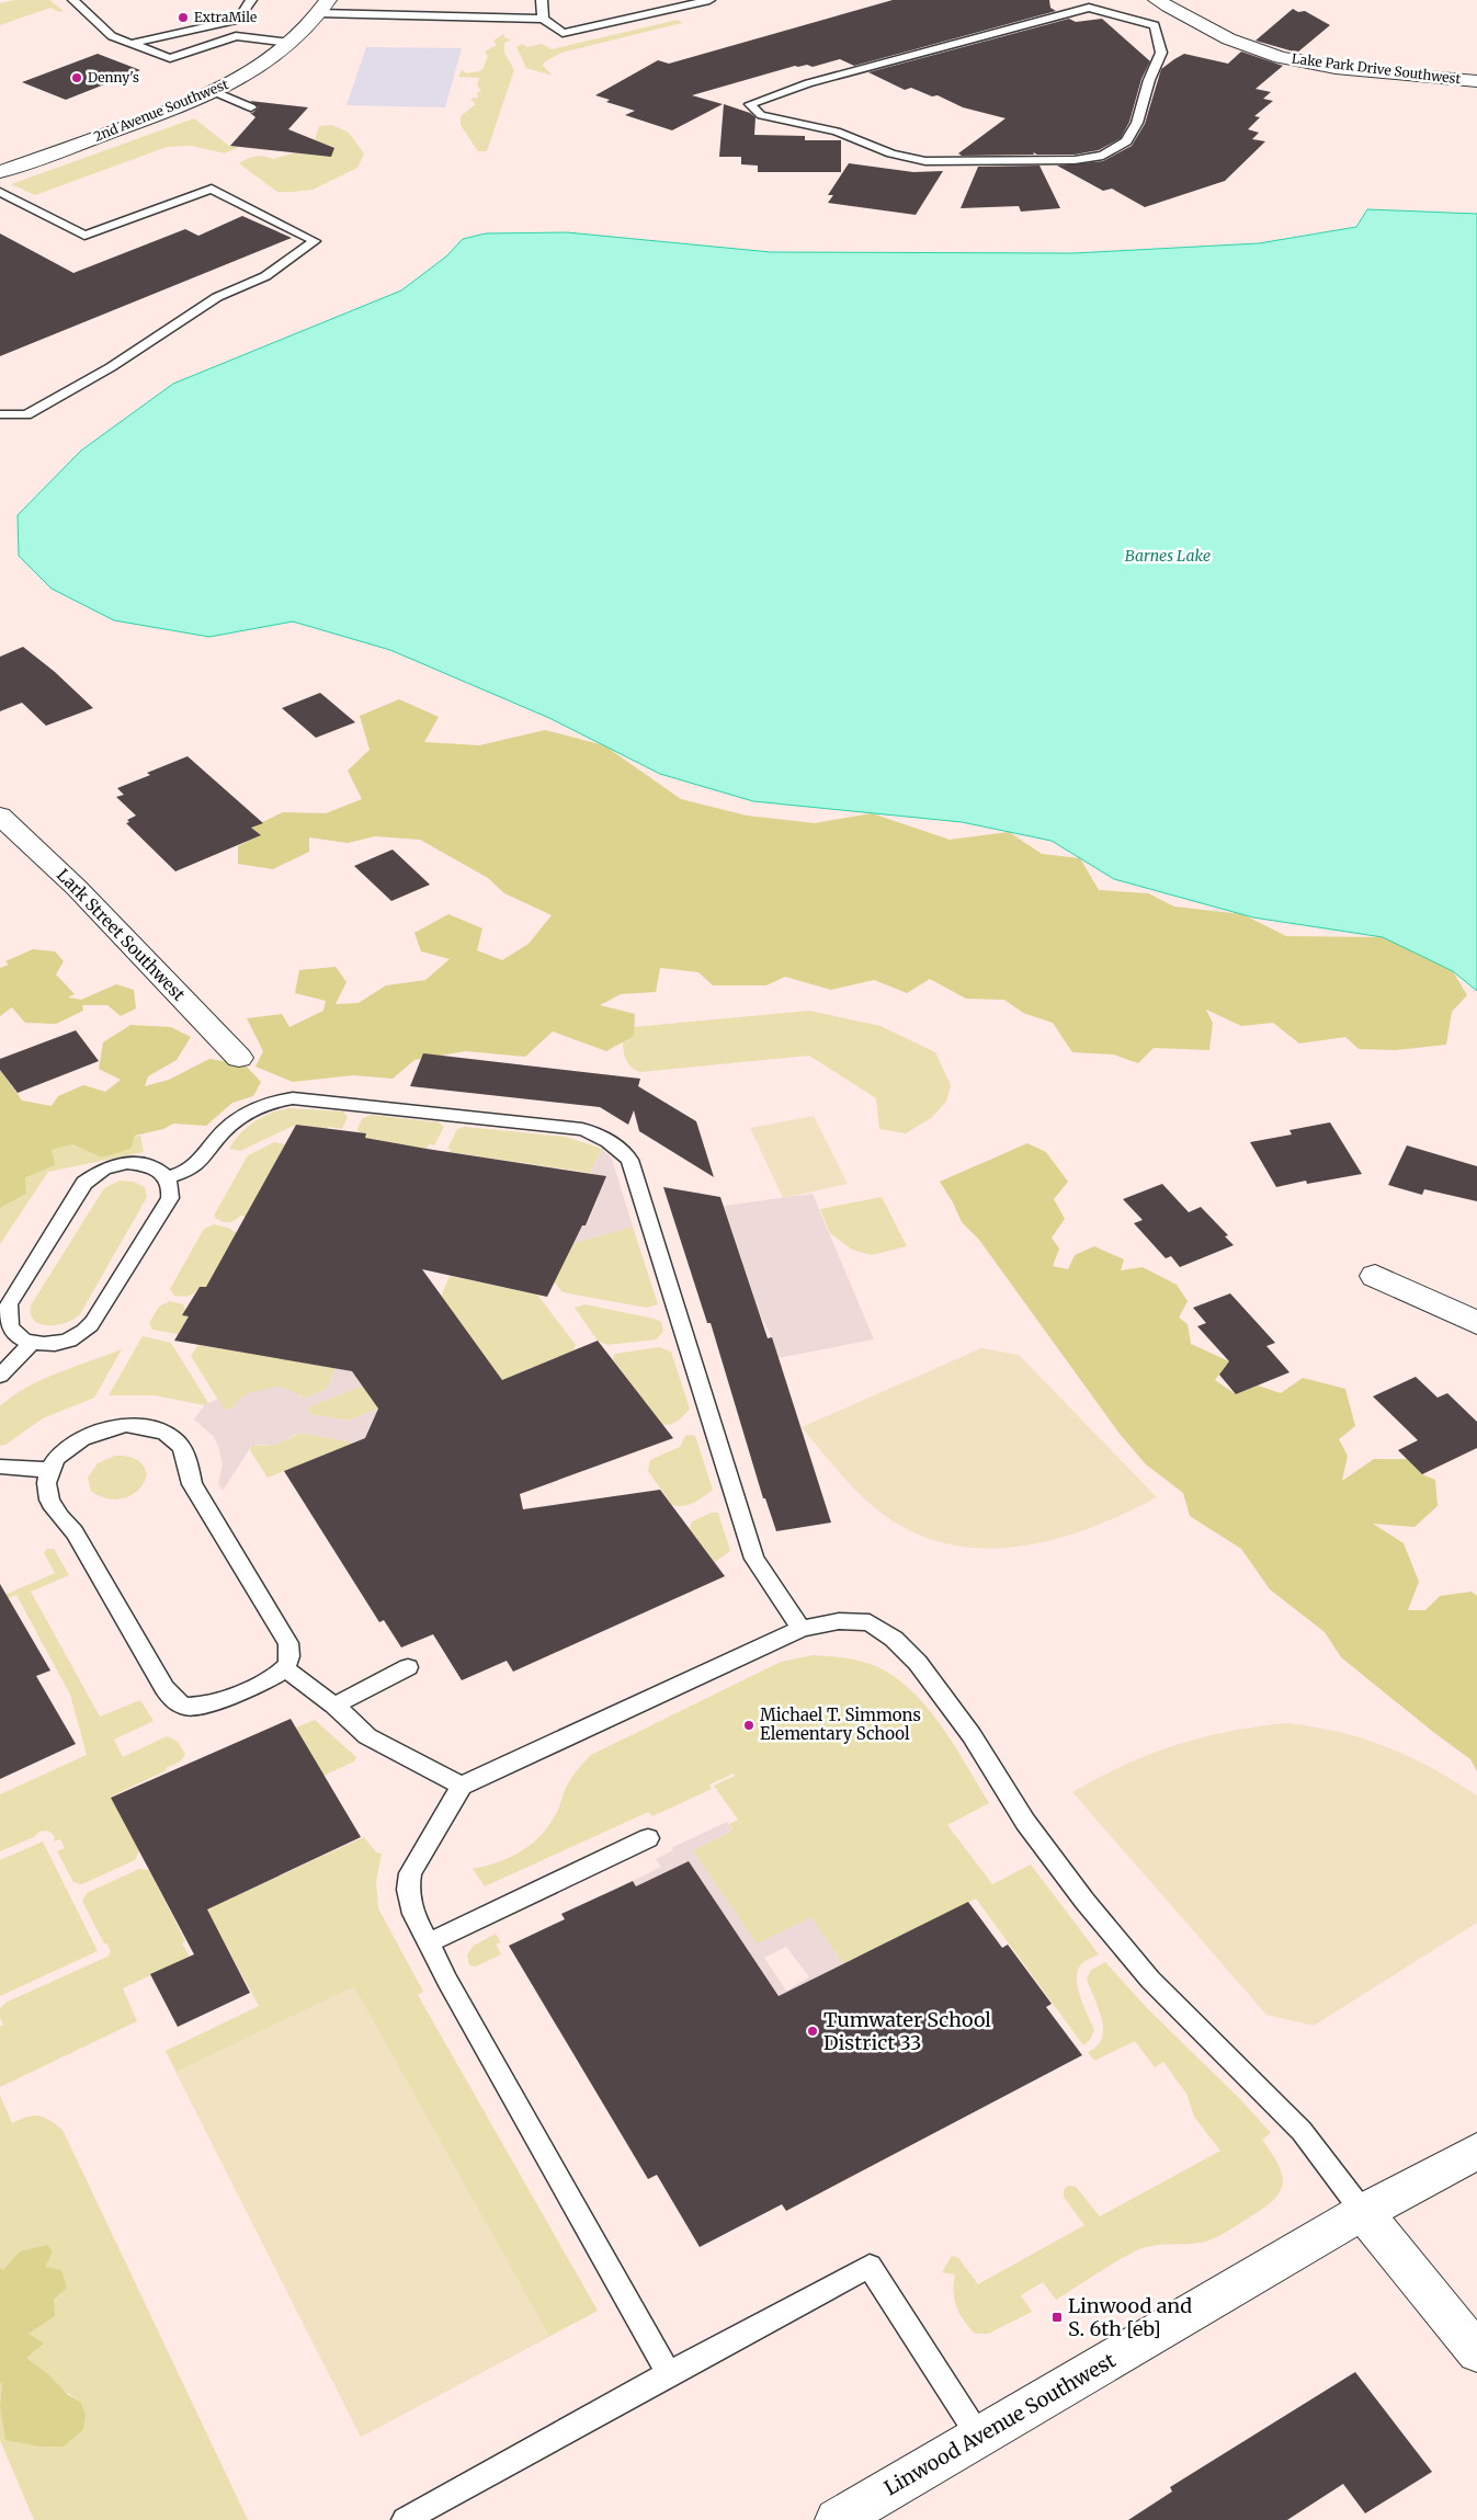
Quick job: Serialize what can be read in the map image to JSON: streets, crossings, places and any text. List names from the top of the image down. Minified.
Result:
{"streets":{"street":["Lake Park Drive Southwest","2nd Avenue Southwest","Lark Street Southwest","Linwood Avenue Southwest"]},"water":["Barnes Lake"],"places":{"other":["ExtraMile","Denny's","Michael T. Simmons Elementary School","Tumwater School District 33"],"transit":["Linwood and S. 6th [eb]"]}}
